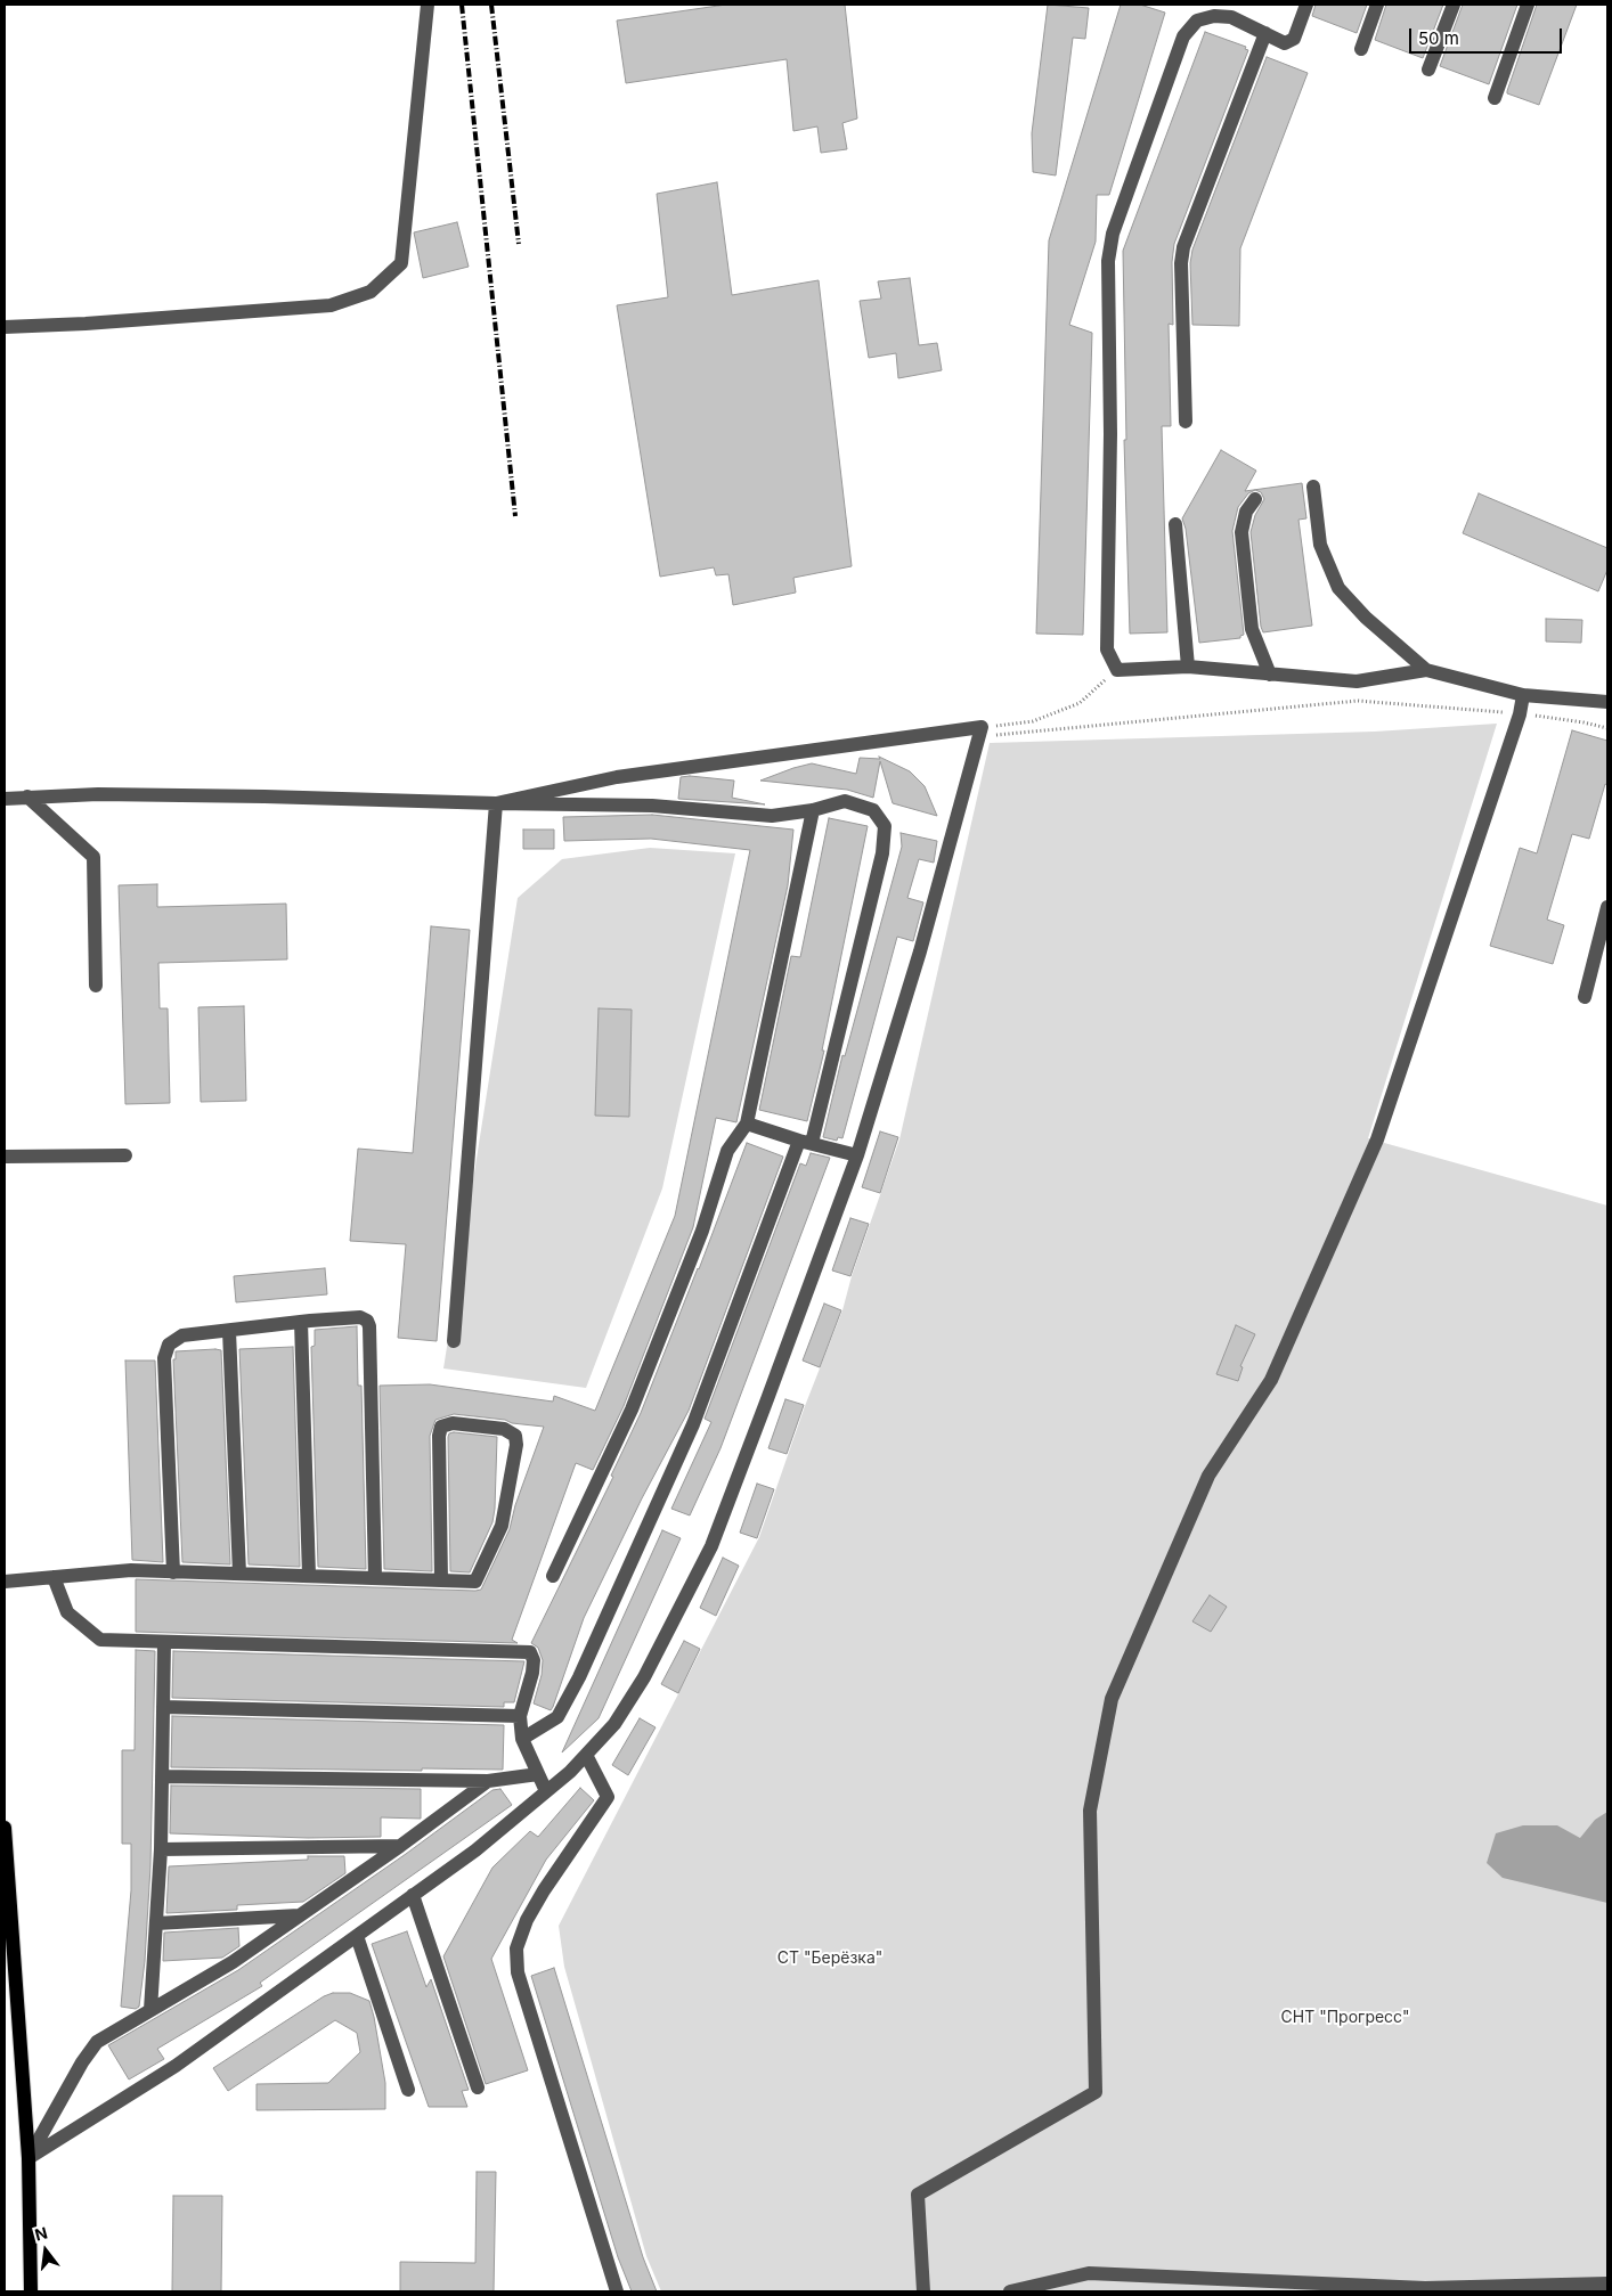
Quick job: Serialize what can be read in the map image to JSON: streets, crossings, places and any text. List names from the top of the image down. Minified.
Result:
{"parks":["СТ \"Берёзка\"","СНТ \"Прогресс\""],"scale_bar":"50 m","north":"top"}
